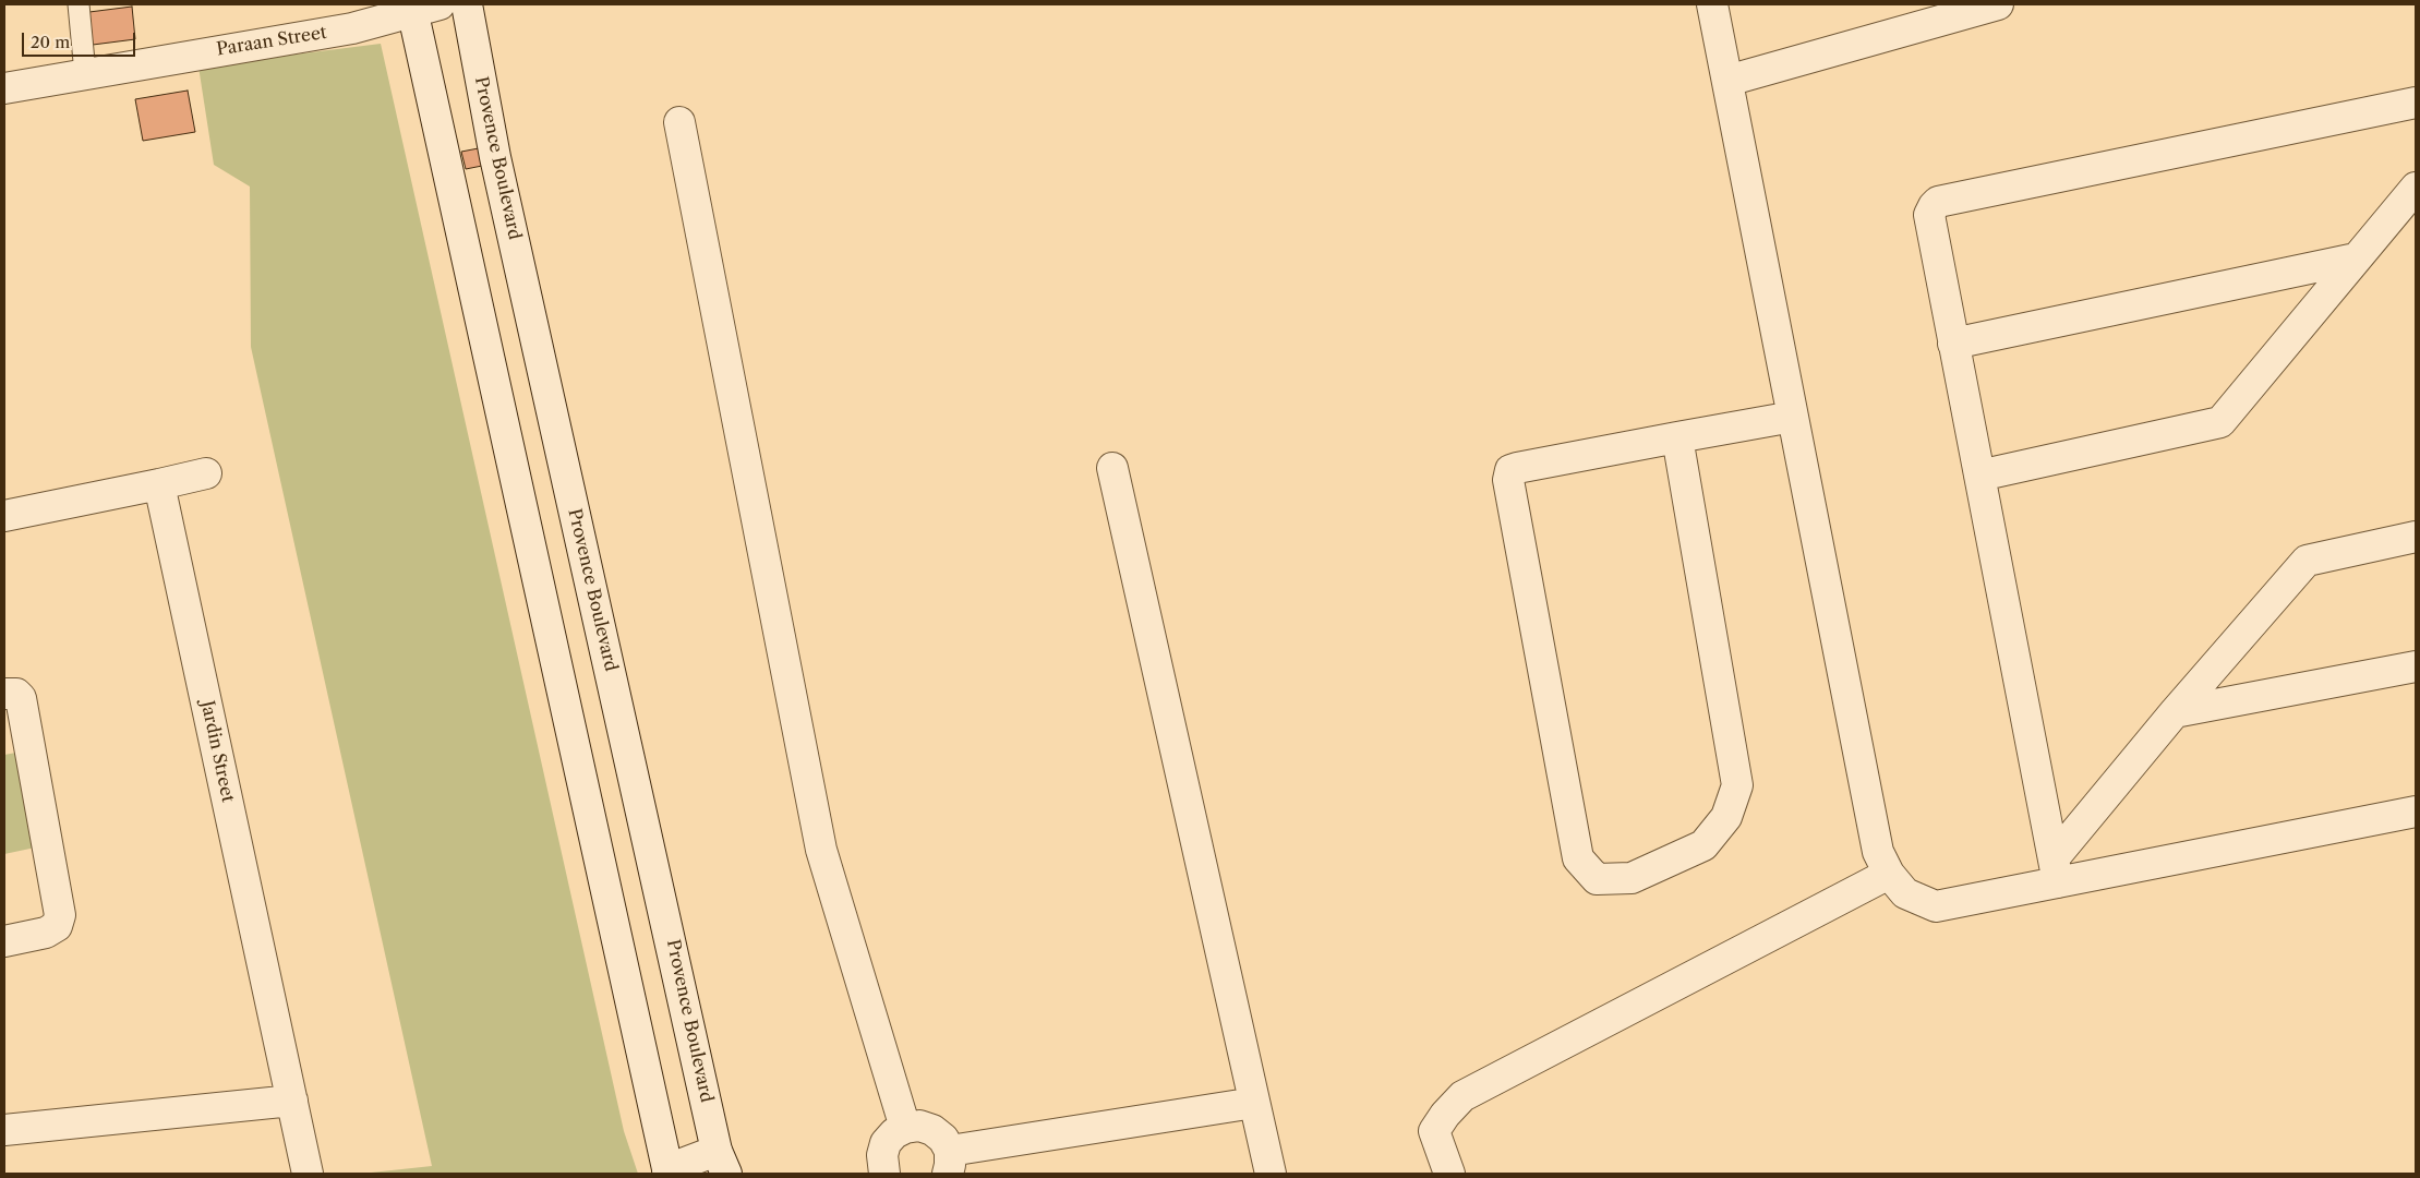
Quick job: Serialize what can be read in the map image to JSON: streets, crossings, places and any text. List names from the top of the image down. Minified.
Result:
{"streets":{"street":["Paraan Street","Provence Boulevard","Jardin Street"]},"scale_bar":"20 m"}
